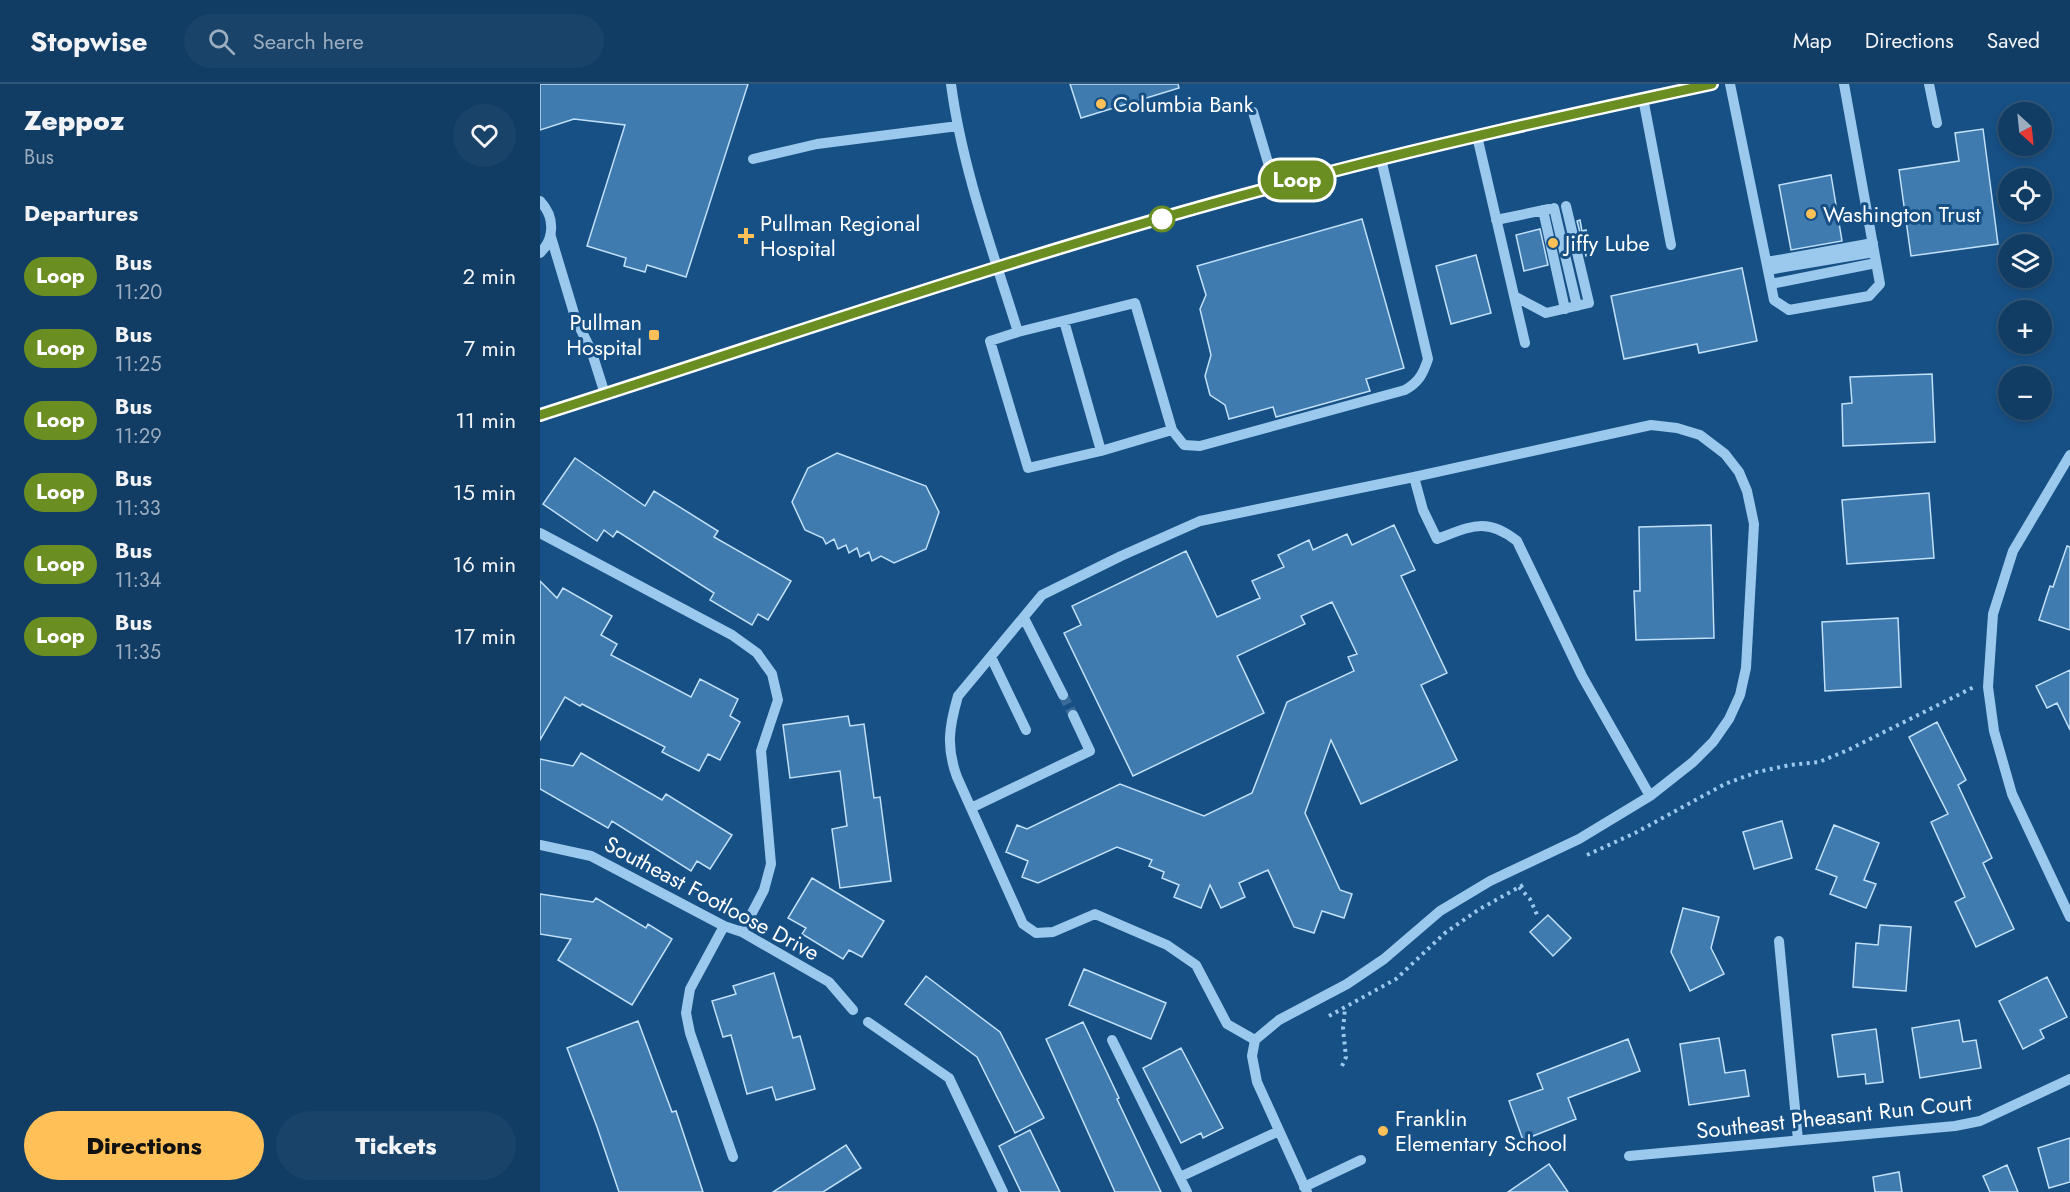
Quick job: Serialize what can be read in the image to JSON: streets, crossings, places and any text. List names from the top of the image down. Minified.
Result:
{"streets":{"street":["Southeast Footloose Drive","Southeast Pheasant Run Court"]},"places":{"other":["Columbia Bank","Washington Trust","Jiffy Lube","Franklin Elementary School"],"health":["Pullman Regional Hospital"],"transit":["Pullman Hospital"]},"lines":["bus line Loop"],"north":"bottom right","page":{"header":"Stopwise","search":"Search here","nav":["Map","Directions","Saved"],"heading":[["Zeppoz","Bus"],"Departures"],"on_map":"Loop","map_buttons":["+","−"],"list":[{"mark":"Loop","name":"Bus","note":"11:20","value":"2 min"},{"mark":"Loop","name":"Bus","note":"11:25","value":"7 min"},{"mark":"Loop","name":"Bus","note":"11:29","value":"11 min"},{"mark":"Loop","name":"Bus","note":"11:33","value":"15 min"},{"mark":"Loop","name":"Bus","note":"11:34","value":"16 min"},{"mark":"Loop","name":"Bus","note":"11:35","value":"17 min"}],"buttons":["Directions","Tickets"]}}
